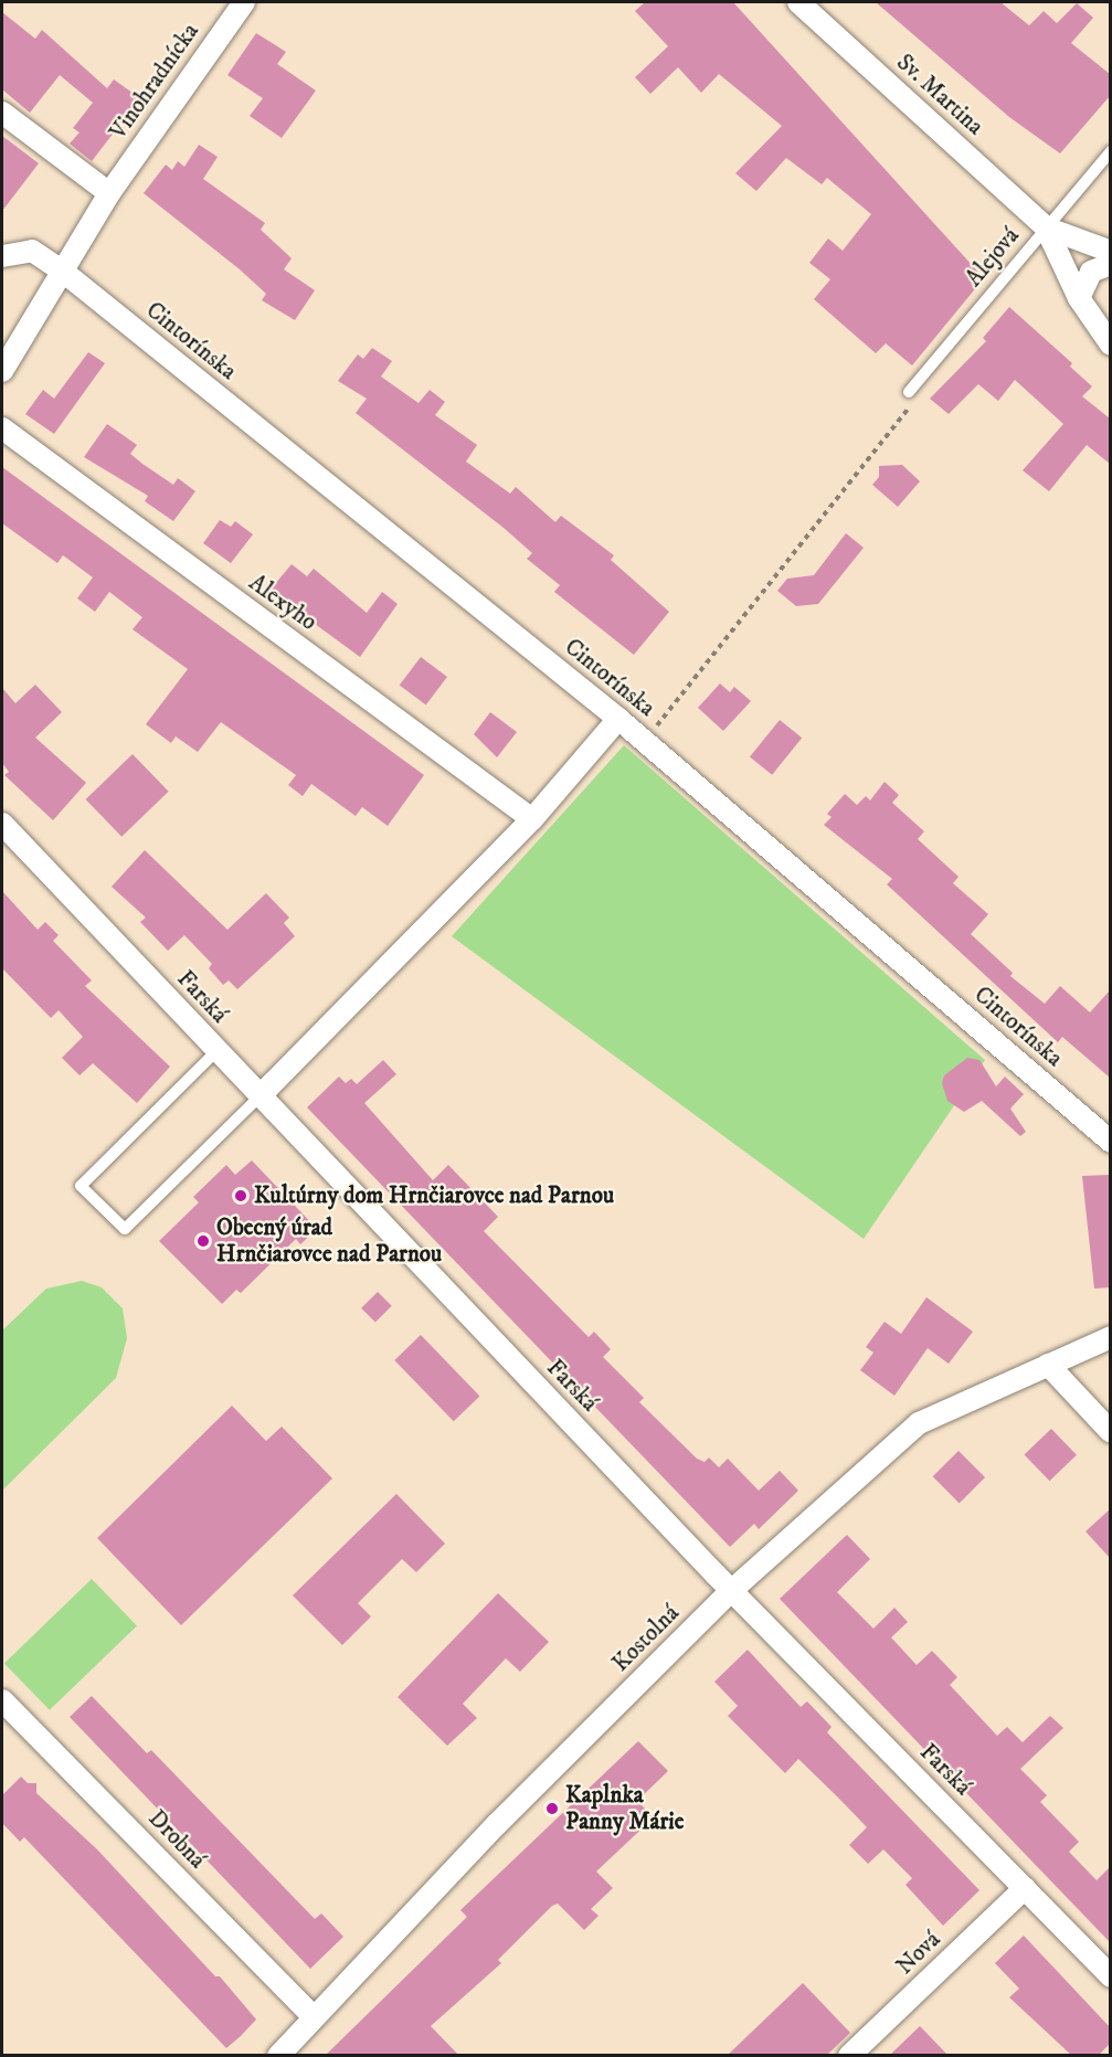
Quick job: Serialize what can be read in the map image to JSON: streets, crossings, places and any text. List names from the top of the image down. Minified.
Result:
{"streets":{"street":["Vinohradnícka","Sv. Martina","Cintorínska","Alexyho","Farská","Kostolná","Drobná","Nová"],"lane":["Alejová"]},"crossings":[["Vinohradnícka","Cintorínska"],["Sv. Martina","Alejová"],["Farská","Kostolná"],["Farská","Nová"],["Kostolná","Drobná"]],"places":["Kultúrny dom Hrnčiarovce nad Parnou","Obecný úrad Hrnčiarovce nad Parnou","Kaplnka Panny Márie"]}
